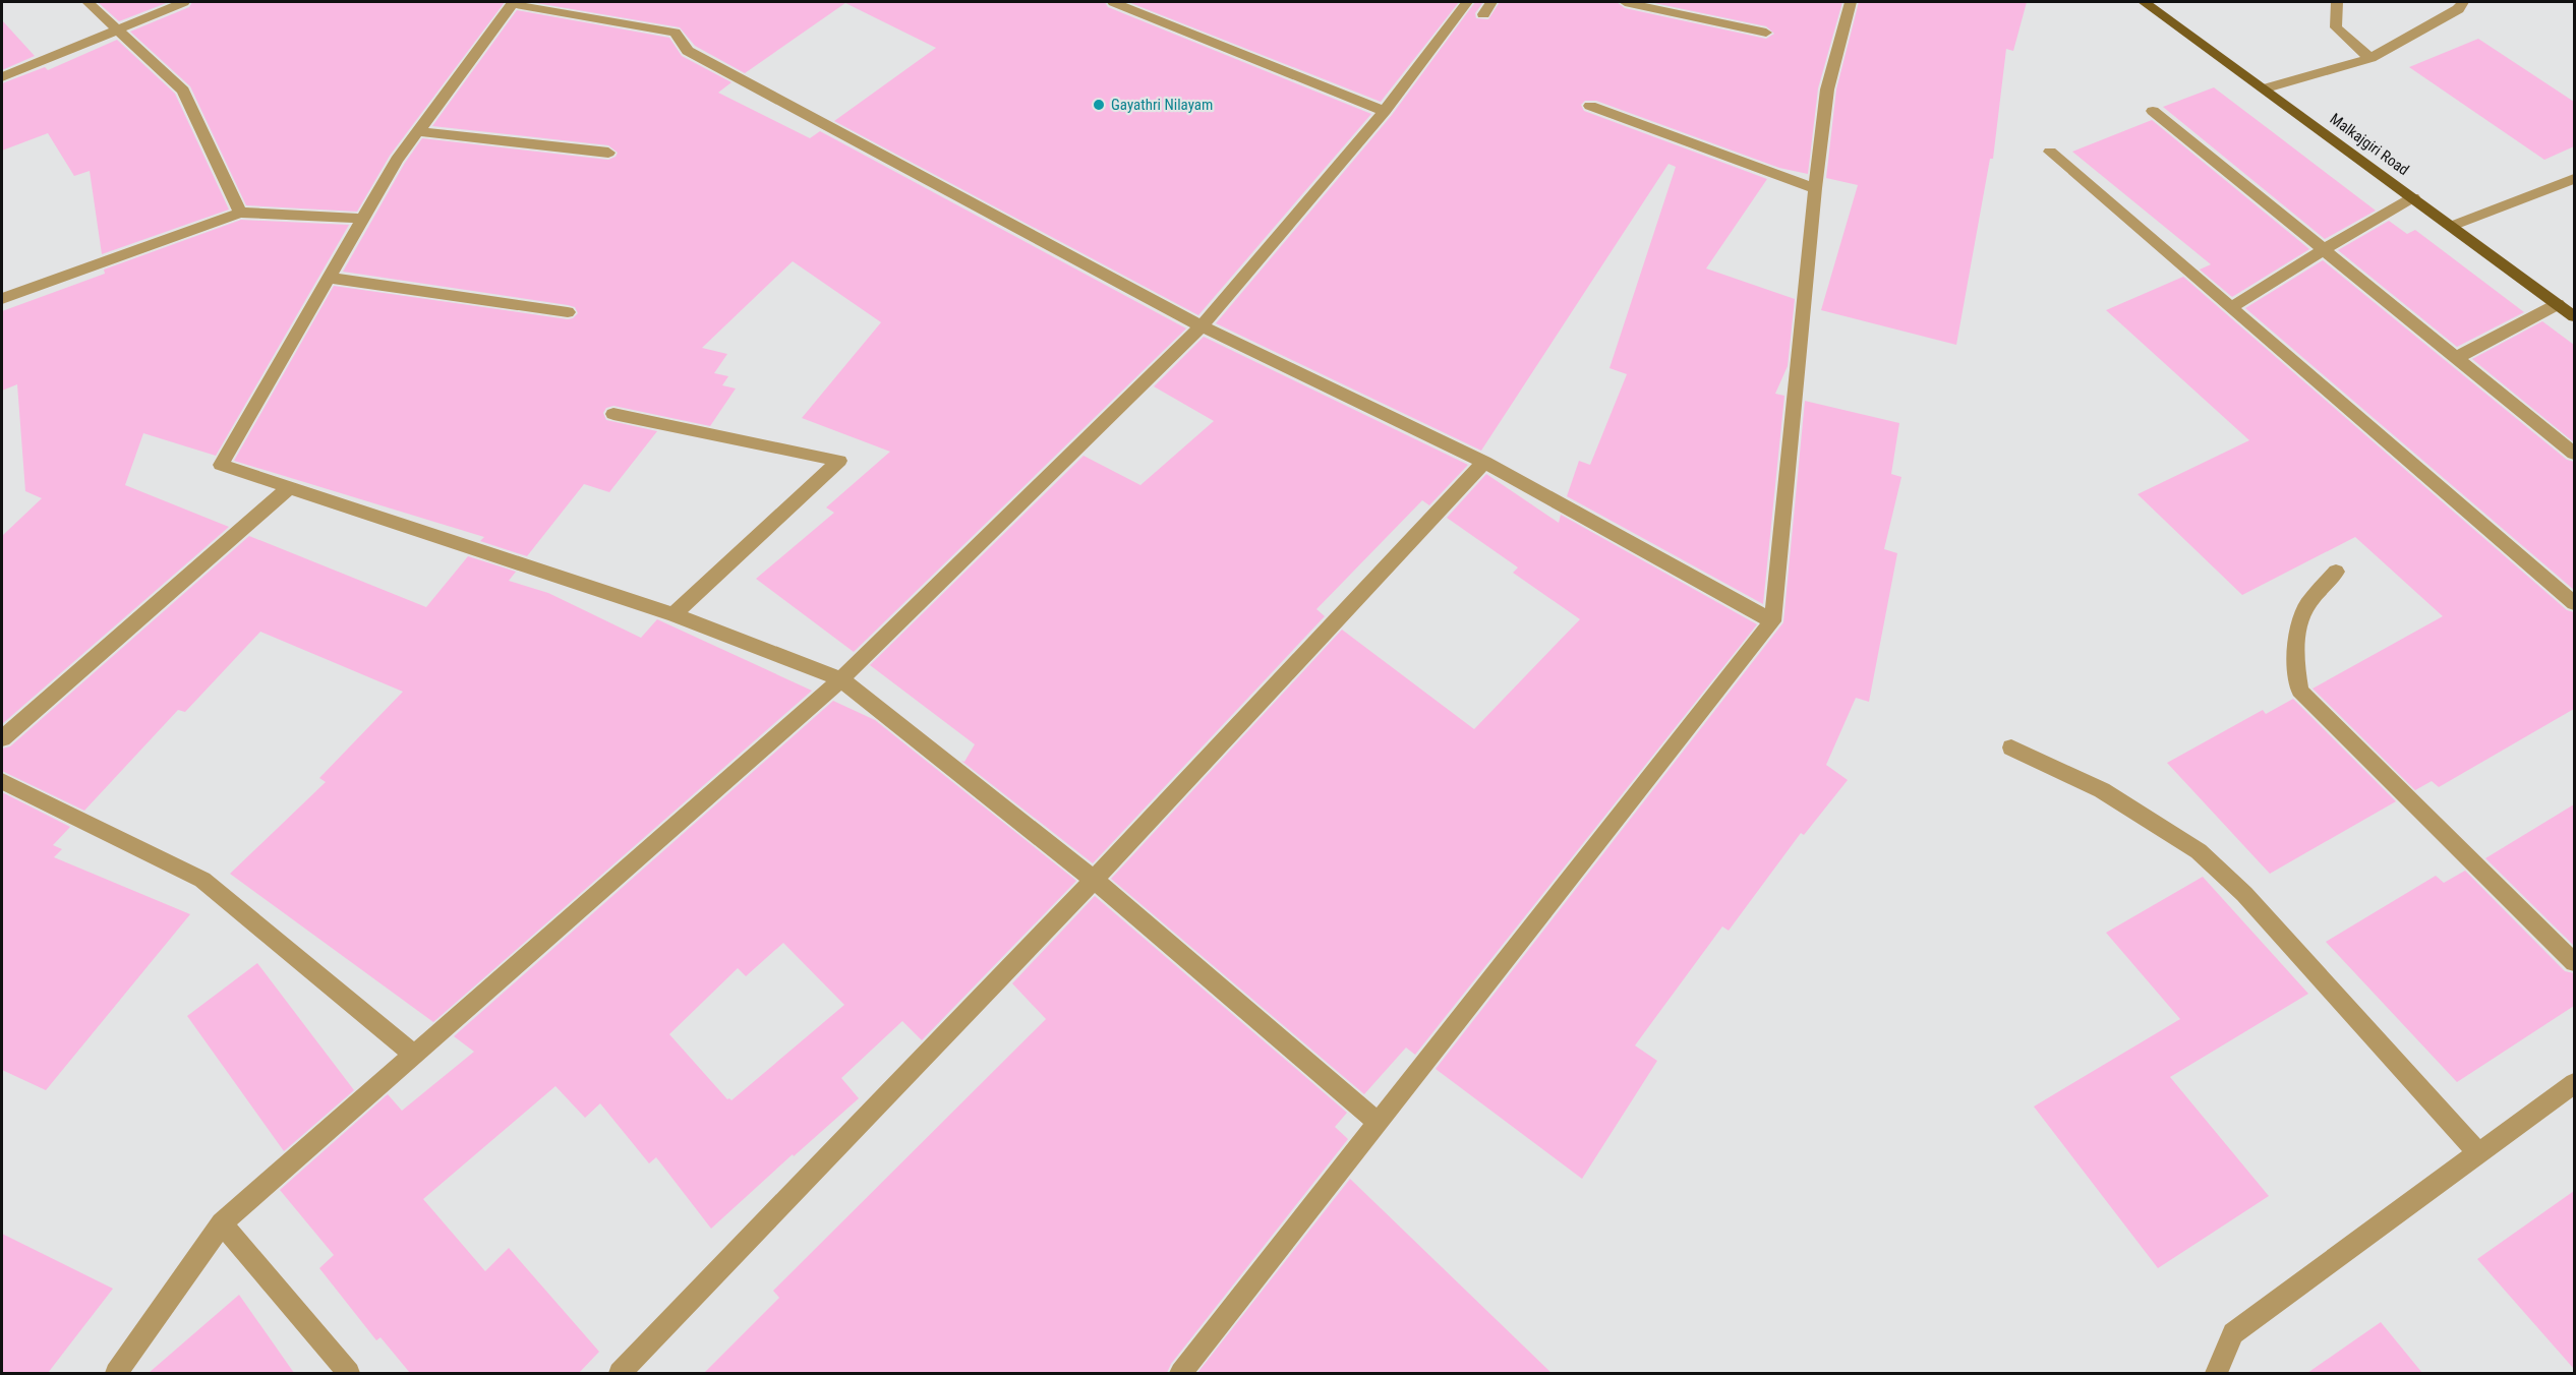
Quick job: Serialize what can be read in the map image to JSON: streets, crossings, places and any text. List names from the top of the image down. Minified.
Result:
{"streets":{"main road":["Malkajgiri Road"]},"places":["Gayathri Nilayam"]}
